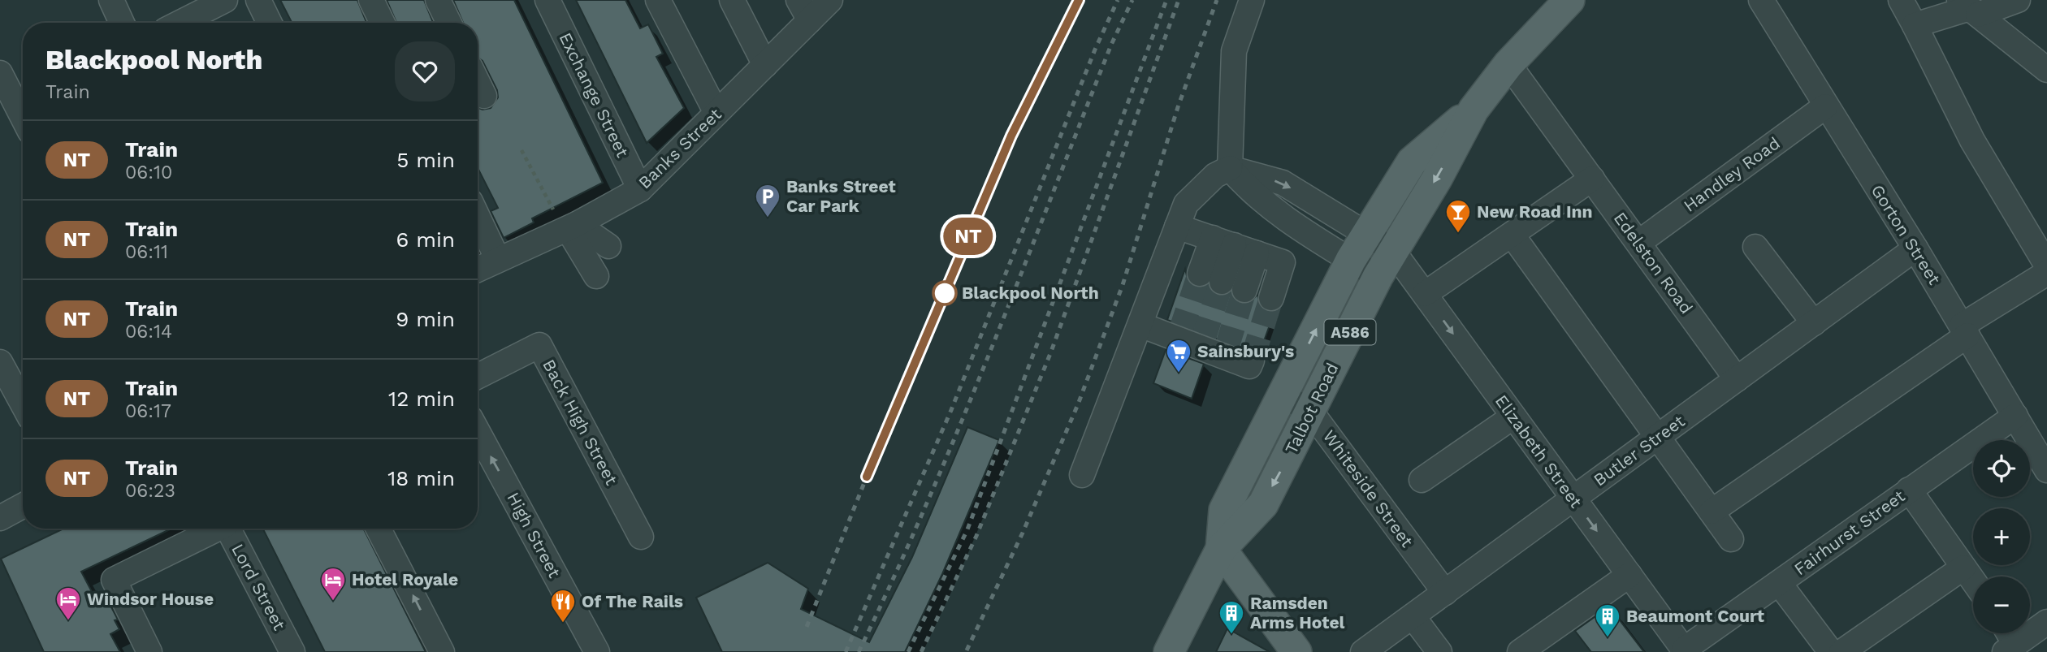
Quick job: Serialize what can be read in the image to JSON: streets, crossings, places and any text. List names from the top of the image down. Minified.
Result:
{"streets":{"main road":["A586","Talbot Road"],"street":["Exchange Street","Banks Street","Handley Road","Gorton Street","Edelston Road","Back High Street","Butler Street","Elizabeth Street","Whiteside Street","Fairhurst Street","High Street","Lord Street"]},"crossings":[["Exchange Street","Banks Street"],["Handley Road","Gorton Street"],["Handley Road","Edelston Road"],["Gorton Street","Butler Street"],["Gorton Street","Fairhurst Street"],["Edelston Road","Talbot Road"],["Edelston Road","Butler Street"],["Talbot Road","Elizabeth Street"],["Talbot Road","Whiteside Street"],["Butler Street","Elizabeth Street"],["Butler Street","Whiteside Street"],["Elizabeth Street","Fairhurst Street"]],"places":{"parking":["Banks Street Car Park"],"bar":["New Road Inn"],"other":["Blackpool North"],"supermarket":["Sainsbury's"],"hotel":["Hotel Royale","Windsor House"],"restaurant":["Of The Rails"],"building":["Ramsden Arms Hotel","Beaumont Court"]},"page":{"on_map":"NT","heading":["Blackpool North","Train"],"list":[{"mark":"NT","name":"Train","note":"06:10","value":"5 min"},{"mark":"NT","name":"Train","note":"06:11","value":"6 min"},{"mark":"NT","name":"Train","note":"06:14","value":"9 min"},{"mark":"NT","name":"Train","note":"06:17","value":"12 min"},{"mark":"NT","name":"Train","note":"06:23","value":"18 min"}],"map_buttons":["+","−"]}}
